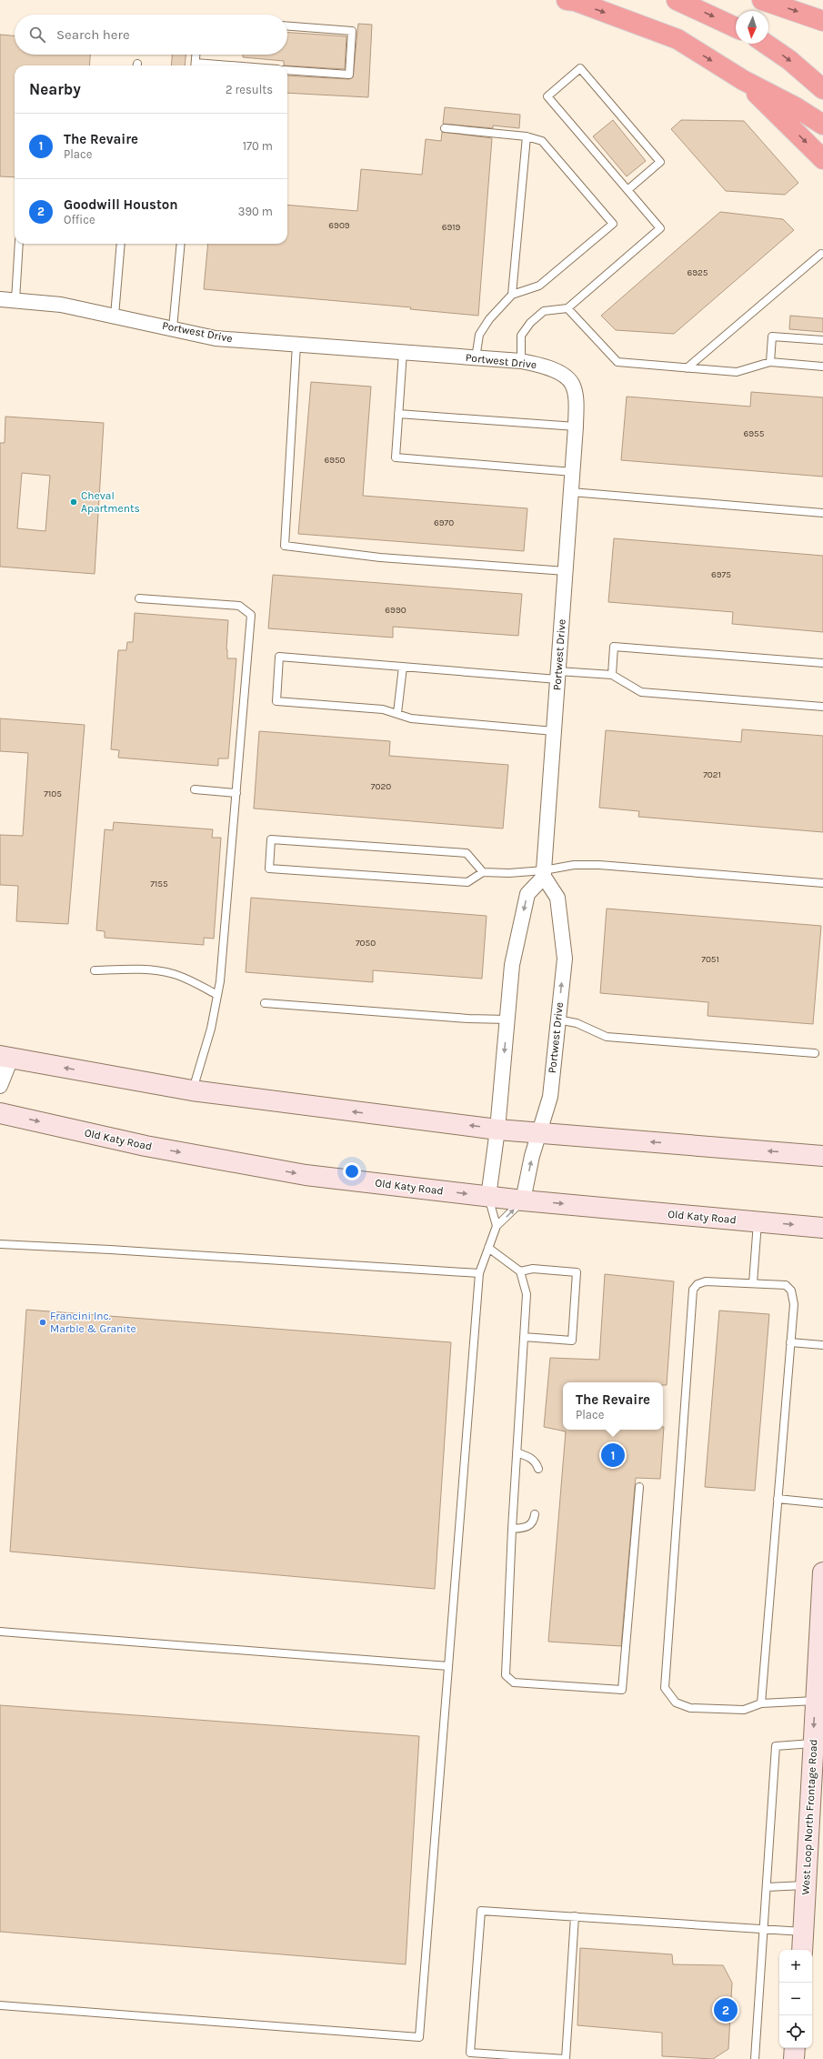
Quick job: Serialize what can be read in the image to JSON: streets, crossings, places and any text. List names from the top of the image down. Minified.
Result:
{"streets":{"main road":["Old Katy Road","West Loop North Frontage Road"],"street":["Portwest Drive"]},"crossings":[["Portwest Drive","Old Katy Road"]],"places":["Cheval Apartments","Francini Inc. Marble & Granite"],"house_numbers":["6909","6919","6925","6955","6950","6970","6975","6990","7021","7020","7105","7155","7050","7051"],"north":"bottom","page":{"search":"Search here","heading":["Nearby","2 results"],"list":[{"mark":"1","name":"The Revaire","note":"Place","value":"170 m"},{"mark":"2","name":"Goodwill Houston","note":"Office","value":"390 m"}],"popup":["The Revaire","Place"],"pins":["1","2"],"map_buttons":["+","−"]}}
